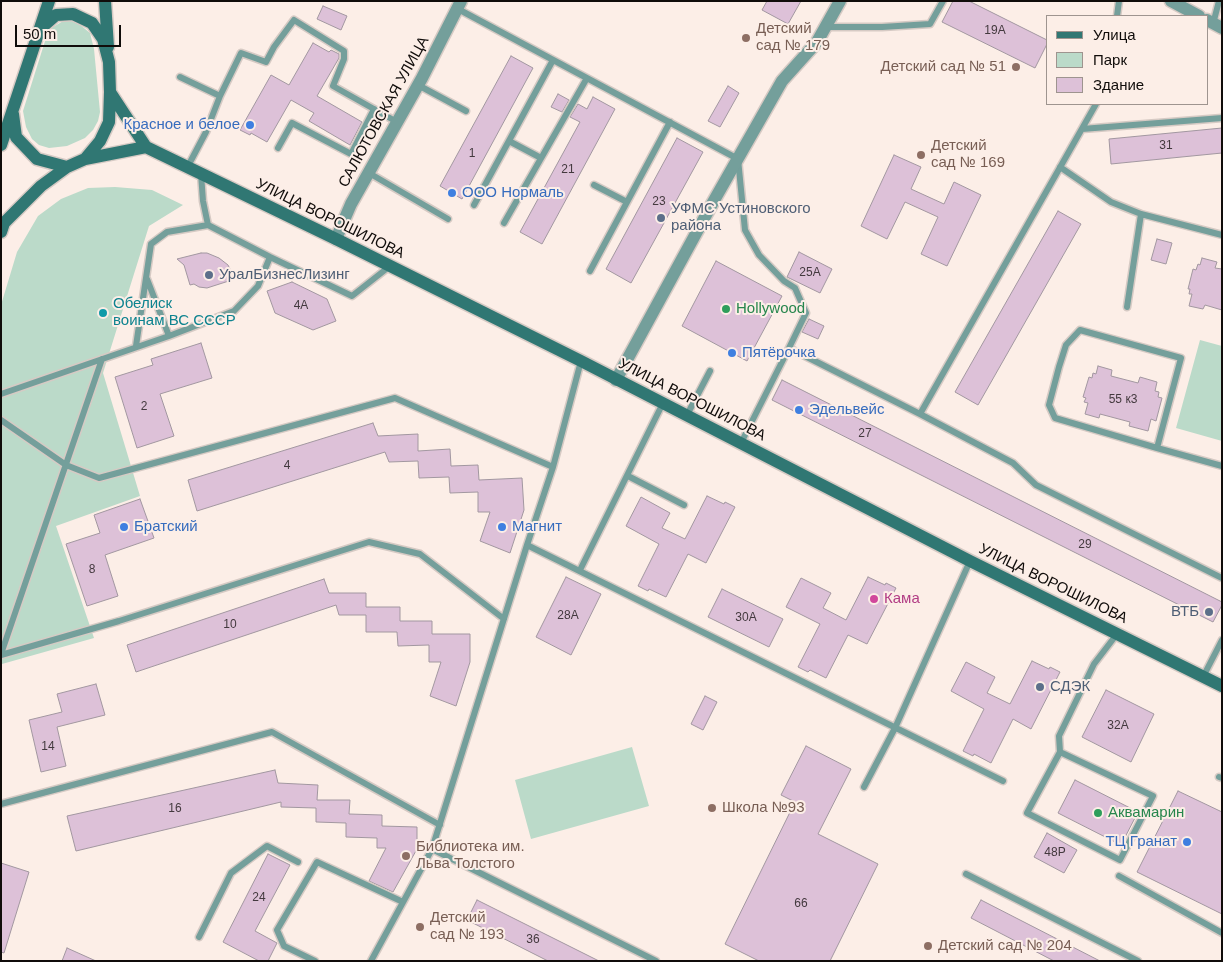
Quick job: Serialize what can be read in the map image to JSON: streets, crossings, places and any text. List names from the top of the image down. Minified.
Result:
{"streets":{"main road":["УЛИЦА ВОРОШИЛОВА"],"street":["САЛЮТОВСКАЯ УЛИЦА"]},"crossings":[["САЛЮТОВСКАЯ УЛИЦА","УЛИЦА ВОРОШИЛОВА"]],"places":["Детский сад № 179","Детский сад № 51","Красное и белое","Детский сад № 169","ООО Нормаль","УФМС Устиновского района","УралБизнесЛизинг","Hollywood","Обелиск воинам ВС СССР","Пятёрочка","Эдельвейс","Братский","Магнит","Кама","ВТБ","СДЭК","Школа №93","Аквамарин","ТЦ Гранат","Библиотека им. Льва Толстого","Детский сад № 193","Детский сад № 204"],"house_numbers":["19А","31","1","21","23","25А","4А","55 к3","2","27","4","29","8","28А","30А","10","32А","14","16","48Р","24","66","36"],"legend":["Улица","Парк","Здание"],"scale_bar":"50 m"}
